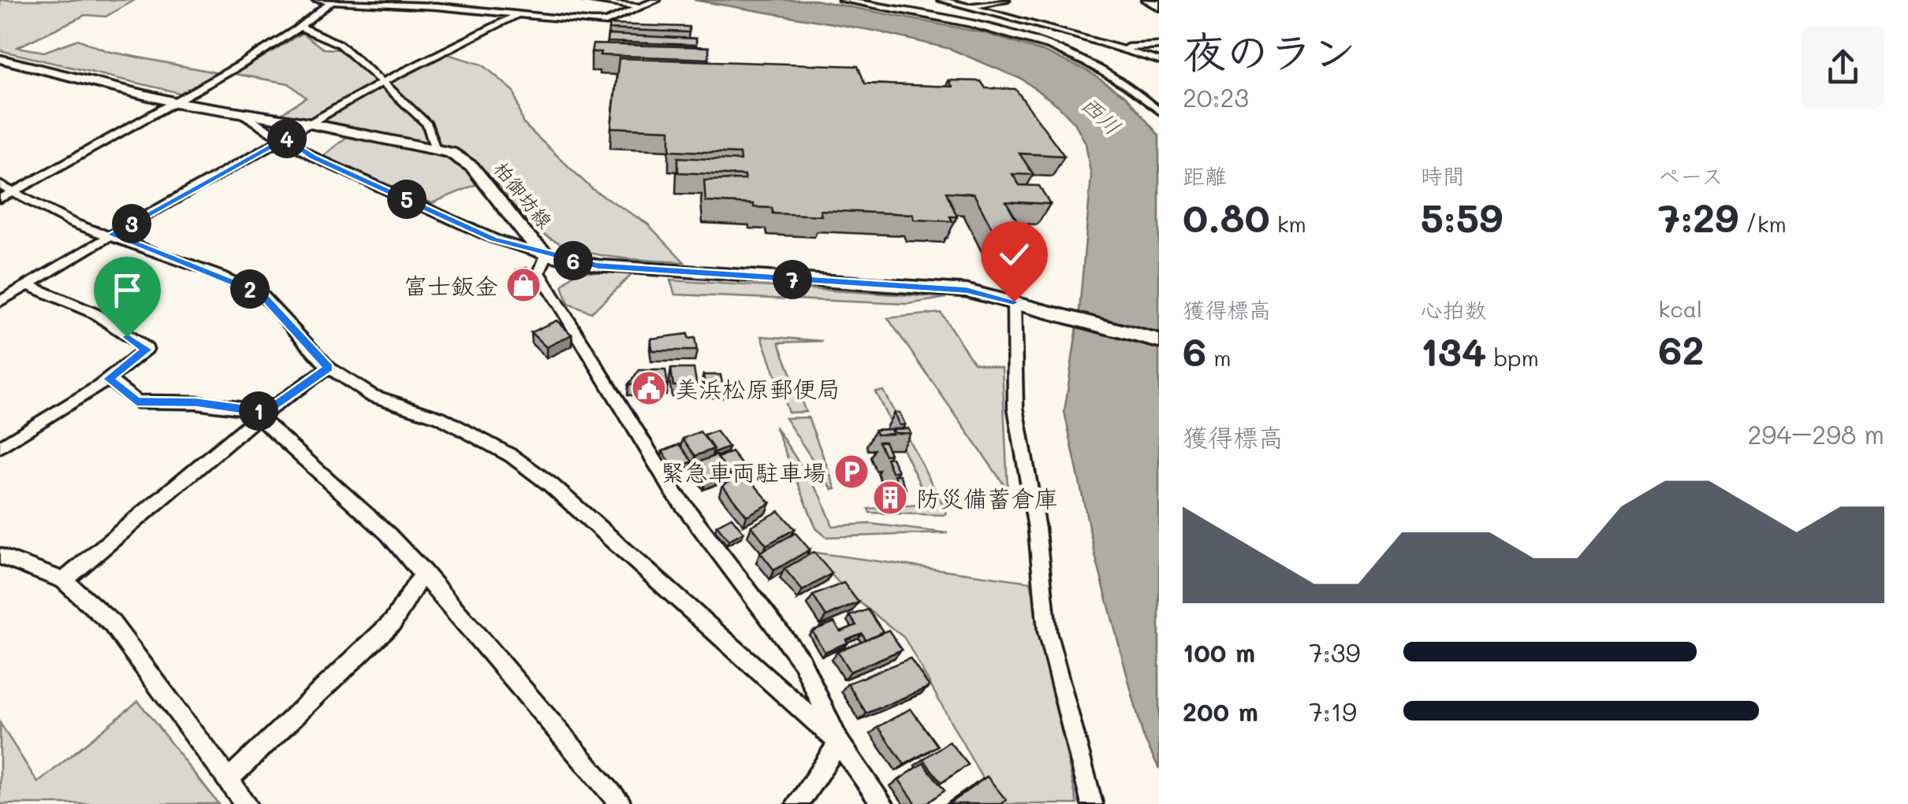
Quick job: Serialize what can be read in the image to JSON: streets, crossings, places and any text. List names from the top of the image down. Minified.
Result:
{"streets":{"main road":["柏御坊線"]},"water":["西川"],"places":{"shop":["富士鈑金"],"public building":["美浜松原郵便局"],"parking":["緊急車両駐車場"],"building":["防災備蓄倉庫"]},"page":{"heading":["夜のラン","20:23"],"pins":["4","5","3","6","7","2","1"],"stats":[["距離","0.80 km"],["時間","5:59"],["ペース","7:29 /km"],["獲得標高","6 m"],["心拍数","134 bpm"],["kcal","62"]],"chart":["獲得標高","294–298 m"],"list":[{"name":"100 m","note":"7:39"},{"name":"200 m","note":"7:19"}]}}
